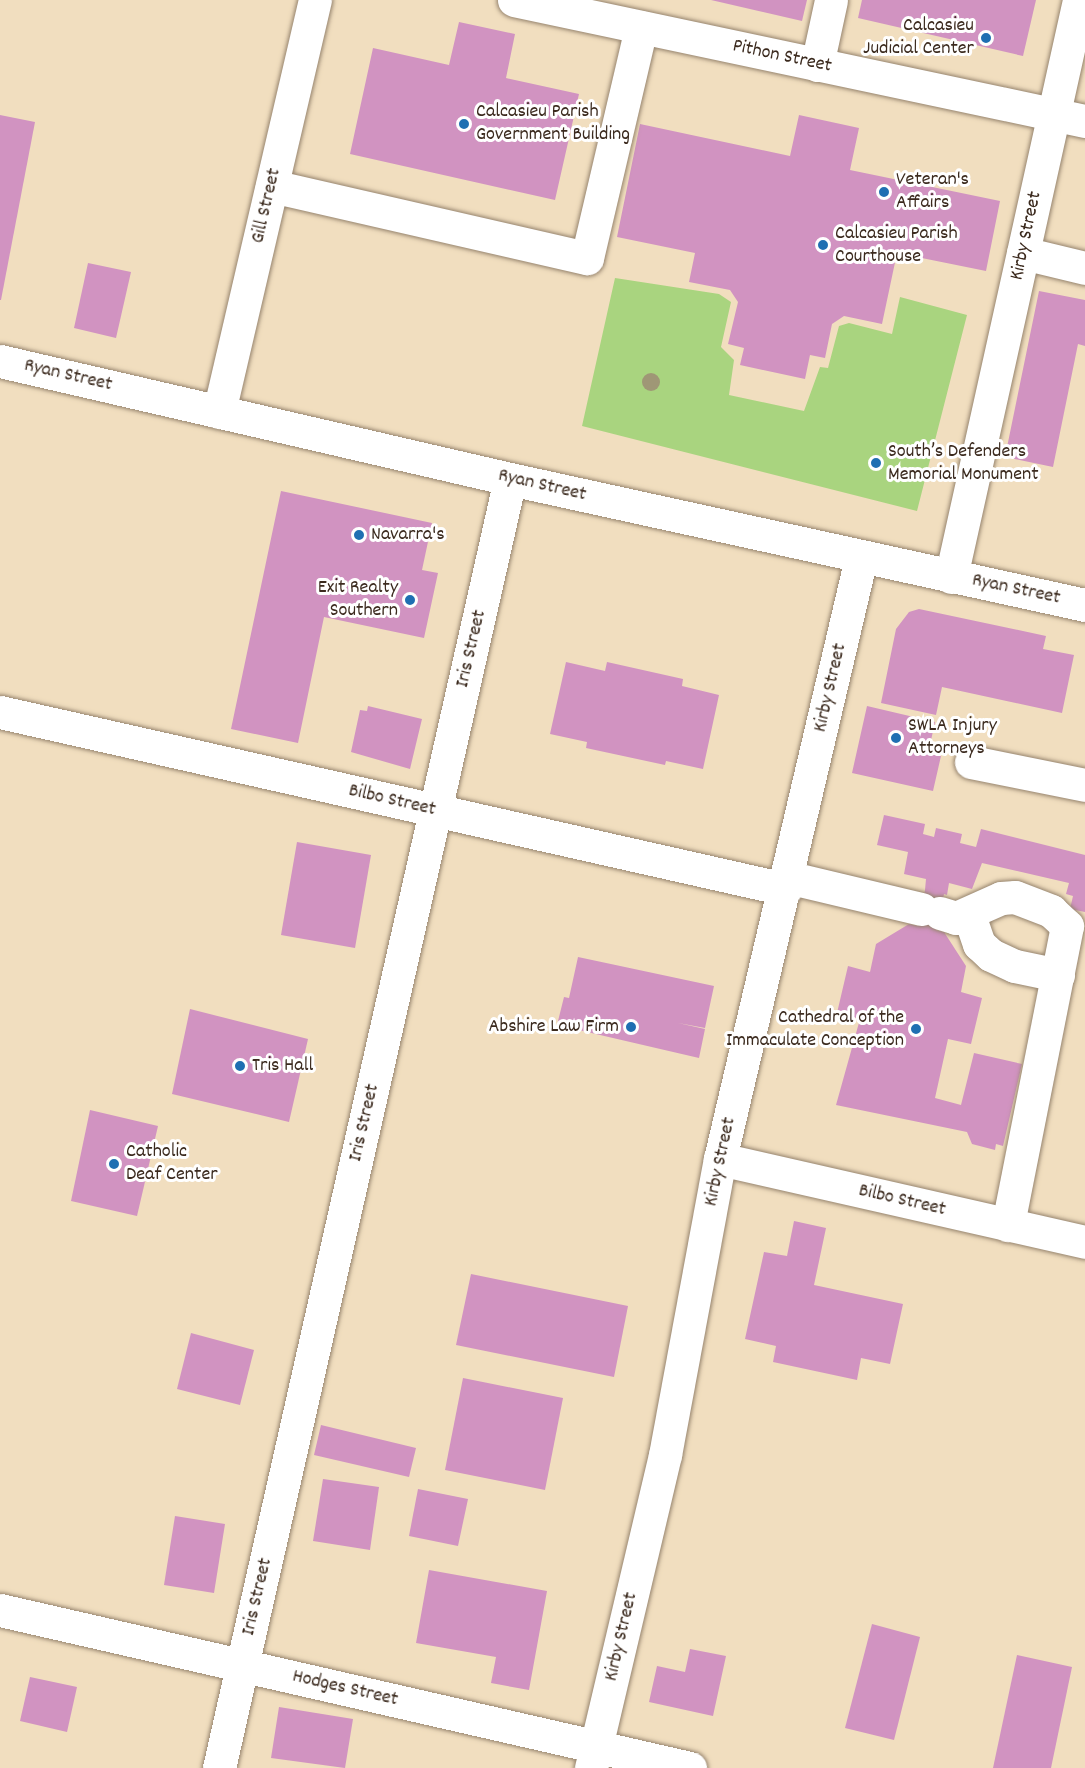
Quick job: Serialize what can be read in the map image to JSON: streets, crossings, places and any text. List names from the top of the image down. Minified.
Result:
{"streets":{"street":["Pithon Street","Gill Street","Kirby Street","Ryan Street","Iris Street","Bilbo Street","Hodges Street"]},"crossings":[["Pithon Street","Kirby Street"],["Gill Street","Ryan Street"],["Kirby Street","Ryan Street"],["Kirby Street","Bilbo Street"],["Kirby Street","Hodges Street"],["Ryan Street","Iris Street"],["Iris Street","Bilbo Street"],["Iris Street","Hodges Street"]],"places":["Calcasieu Judicial Center","Calcasieu Parish Government Building","Veteran's Affairs","Calcasieu Parish Courthouse","South’s Defenders Memorial Monument","Navarra's","Exit Realty Southern","SWLA Injury Attorneys","Abshire Law Firm","Cathedral of the Immaculate Conception","Tris Hall","Catholic Deaf Center"]}
